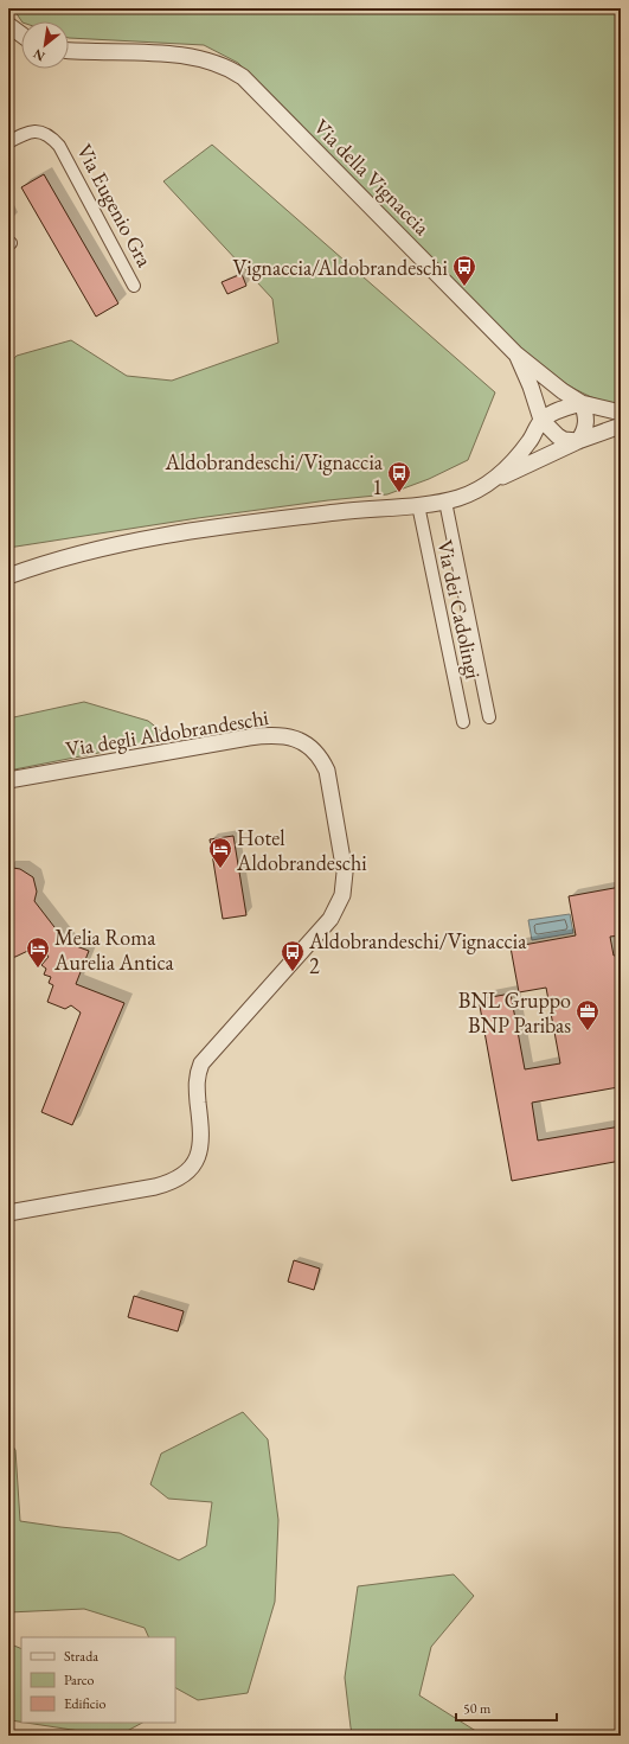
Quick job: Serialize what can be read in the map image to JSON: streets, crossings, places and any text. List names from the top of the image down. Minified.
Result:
{"streets":{"street":["Via della Vignaccia","Via Eugenio Gra","Via dei Cadolingi","Via degli Aldobrandeschi"]},"places":{"bus stop":["Vignaccia/Aldobrandeschi","Aldobrandeschi/Vignaccia 1","Aldobrandeschi/Vignaccia 2"],"hotel":["Hotel Aldobrandeschi","Melia Roma Aurelia Antica"],"office":["BNL Gruppo BNP Paribas"]},"legend":["Strada","Parco","Edificio"],"scale_bar":"50 m","north":"bottom left"}
